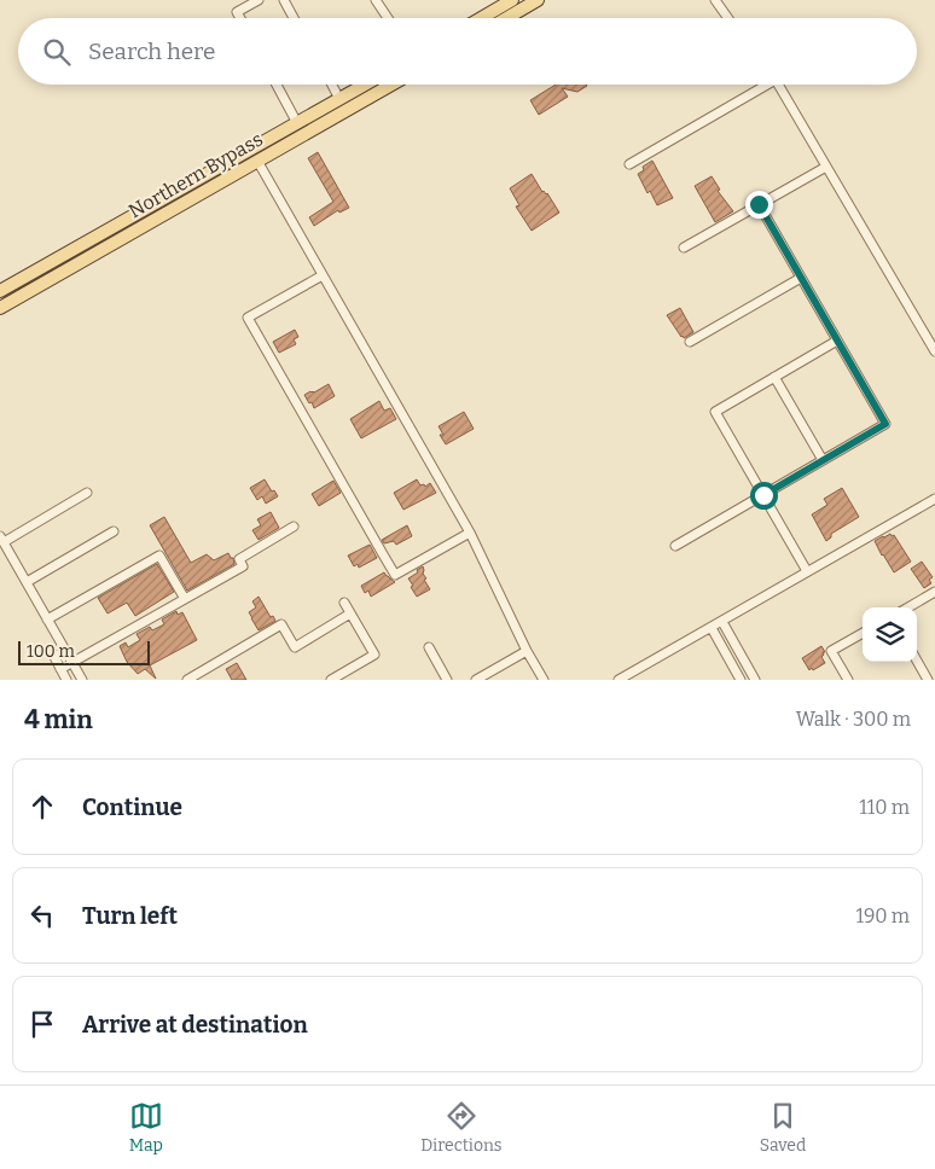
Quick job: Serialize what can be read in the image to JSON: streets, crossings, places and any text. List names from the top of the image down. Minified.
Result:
{"streets":{"main road":["Northern Bypass"]},"scale_bar":"100 m","page":{"search":"Search here","scale":"100 m","heading":["4 min","Walk · 300 m"],"list":[["Continue","110 m"],["Turn left","190 m"],"Arrive at destination"],"nav":["Map","Directions","Saved"]}}
